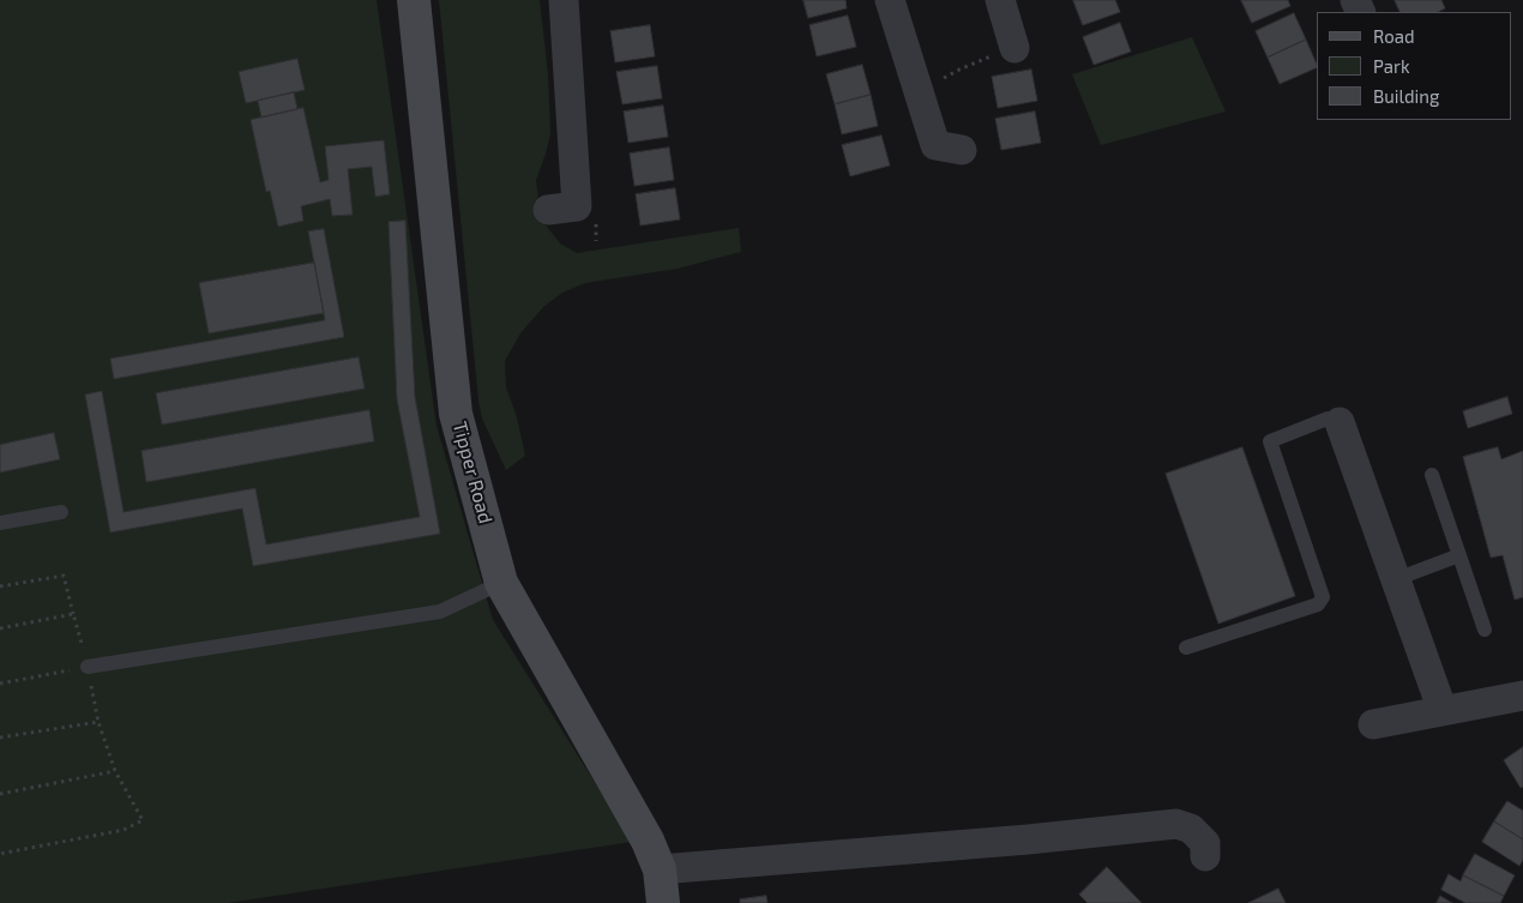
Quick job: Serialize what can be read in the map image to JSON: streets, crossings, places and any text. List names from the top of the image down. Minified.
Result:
{"streets":{"street":["Tipper Road"]},"legend":["Road","Park","Building"]}
